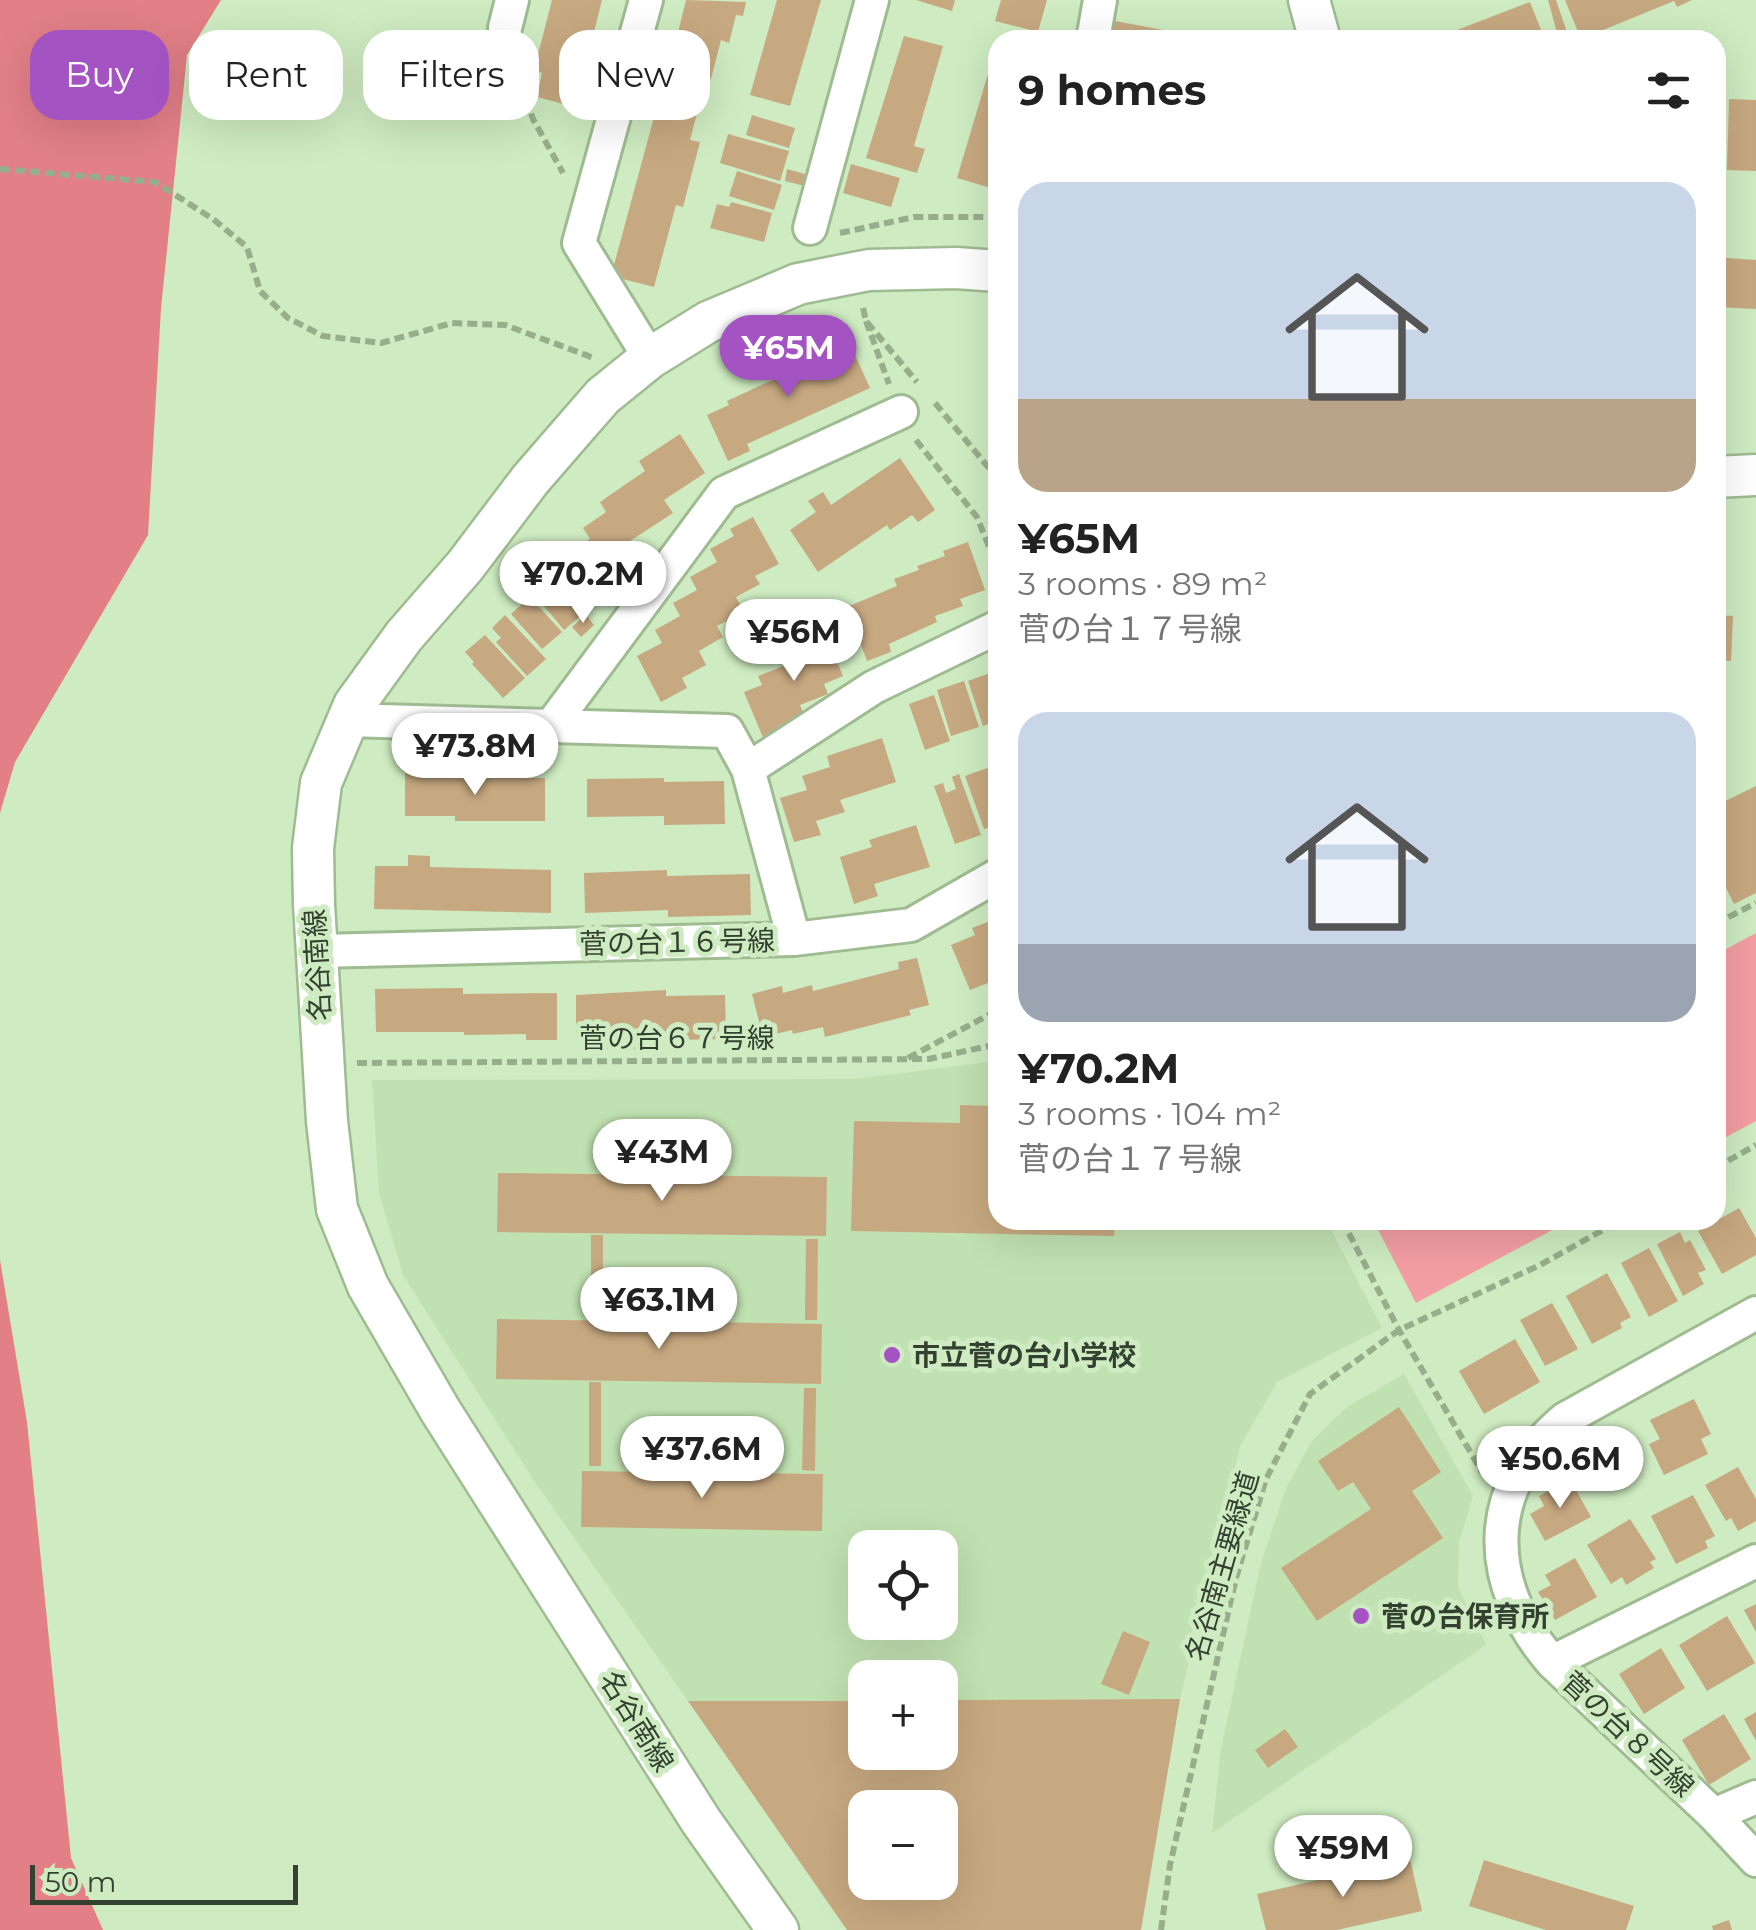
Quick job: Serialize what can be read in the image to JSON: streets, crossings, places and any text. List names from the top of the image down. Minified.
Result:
{"streets":{"street":["菅の台１６号線","名谷南線","菅の台８号線"],"path":["菅の台６７号線","名谷南主要緑道"]},"crossings":[["菅の台１６号線","名谷南線"]],"places":["市立菅の台小学校","菅の台保育所"],"scale_bar":"50 m","page":{"chip":["Buy","Rent","Filters","New"],"heading":"9 homes","list":[{"name":"¥65M","note":"3 rooms · 89 m² · 菅の台１７号線"},{"name":"¥70.2M","note":"3 rooms · 104 m² · 菅の台１７号線"}],"price":["¥65M","¥70.2M","¥56M","¥73.8M","¥43M","¥63.1M","¥37.6M","¥50.6M","¥59M"],"map_buttons":["+","−"],"scale":"50 m"}}
